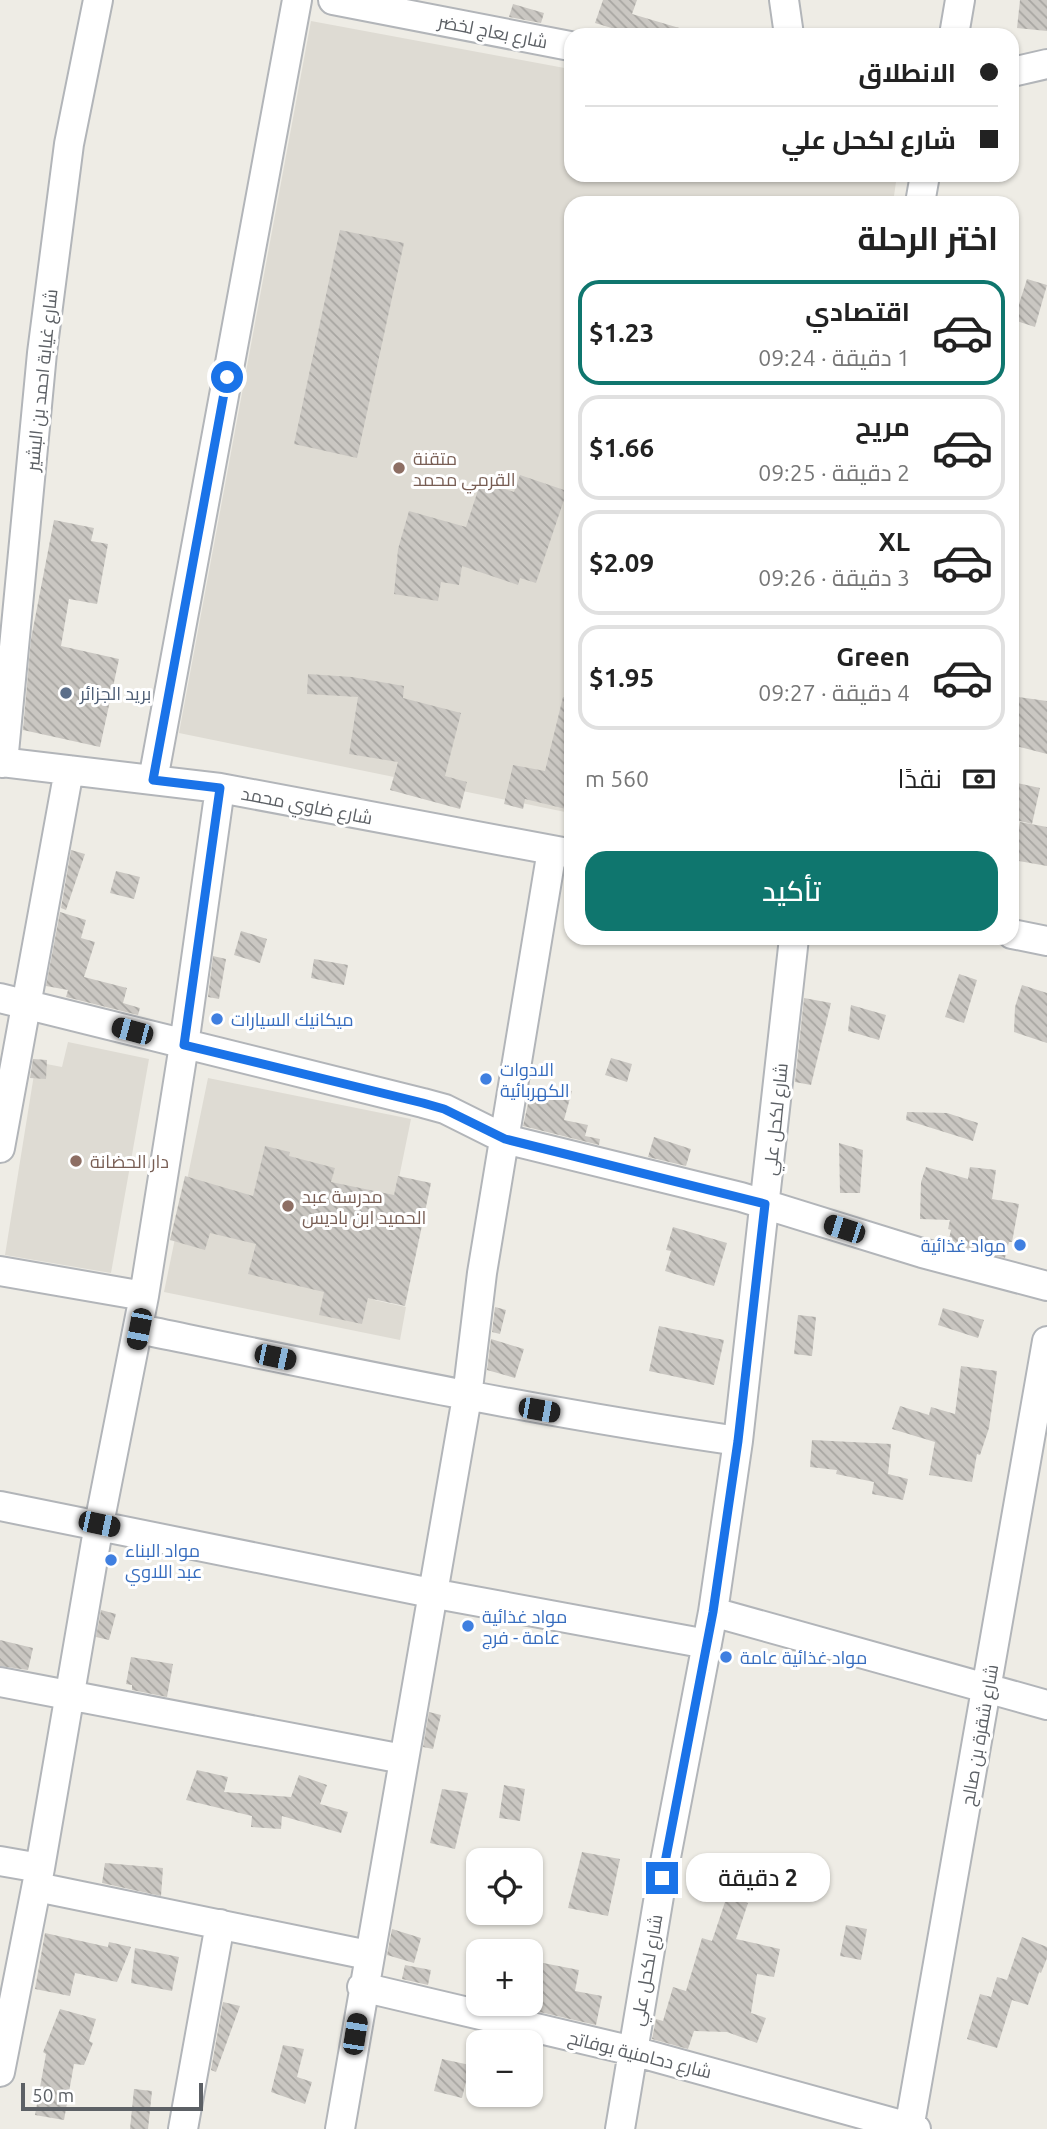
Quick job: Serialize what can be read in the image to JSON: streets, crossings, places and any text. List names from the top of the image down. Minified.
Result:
{"streets":{"street":["شارع بعاج لخضر","شارع غيابة احمد بن البشير","شارع ضاوي محمد","شارع لكحل علي","شارع شقرة بن صالح","شارع دحامنية بوفاتح"]},"crossings":[["شارع غيابة احمد بن البشير","شارع ضاوي محمد"],["شارع لكحل علي","شارع دحامنية بوفاتح"],["شارع شقرة بن صالح","شارع دحامنية بوفاتح"]],"places":["متقنة القرمي محمد","بريد الجزائر","ميكانيك السيارات","الادوات الكهربائية","دار الحضانة","مدرسة عبد الحميد ابن باديس","مواد غذائية","مواد البناء عبد اللاوي","مواد غذائية عامة - فرج","مواد غذائية عامة"],"scale_bar":"50 m","page":{"banner":["الانطلاق","شارع لكحل علي"],"heading":"اختر الرحلة","list":[{"name":"اقتصادي","note":"1 دقيقة · 09:24","value":"$1.23"},{"name":"مريح","note":"2 دقيقة · 09:25","value":"$1.66"},{"name":"XL","note":"3 دقيقة · 09:26","value":"$2.09"},{"name":"Green","note":"4 دقيقة · 09:27","value":"$1.95"}],"pay":["نقدًا","560 m"],"buttons":"تأكيد","map_buttons":["+","−"],"bubble":"2 دقيقة","scale":"50 m"}}
